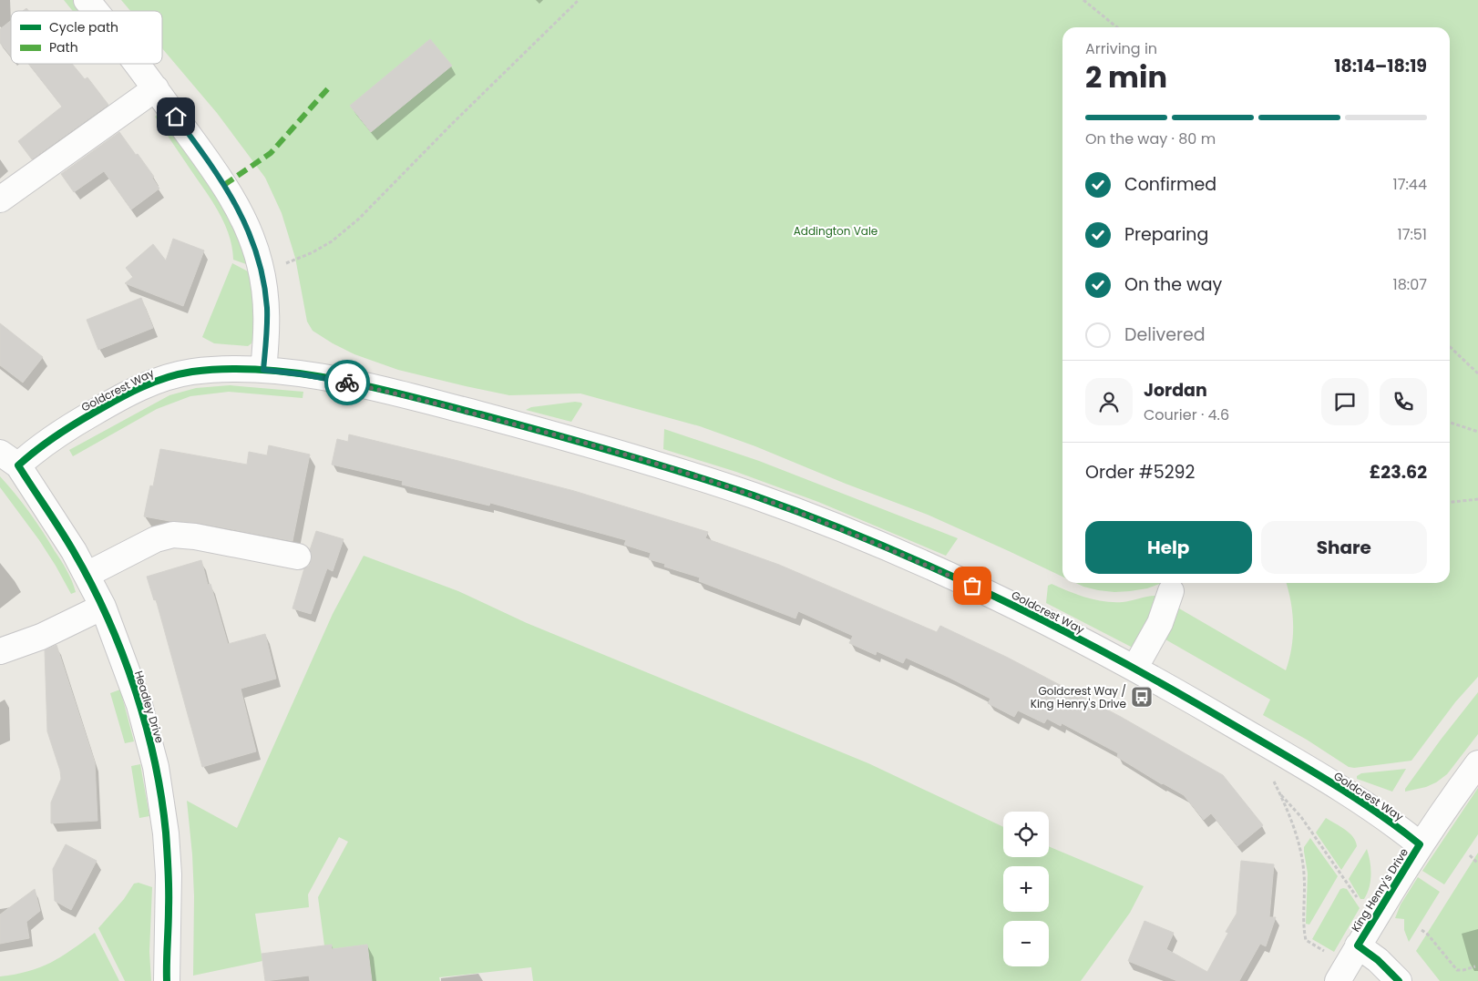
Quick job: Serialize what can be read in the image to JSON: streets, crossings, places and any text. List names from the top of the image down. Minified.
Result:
{"streets":{"street":["Goldcrest Way","Headley Drive","King Henry's Drive"]},"crossings":[["Goldcrest Way","Headley Drive"],["Goldcrest Way","King Henry's Drive"]],"parks":["Addington Vale"],"places":{"bus stop":["Goldcrest Way / King Henry's Drive"]},"legend":["Cycle path","Path"],"page":{"heading":["2 min","Arriving in","18:14–18:19"],"panel":["Jordan","Courier · 4.6","Order #5292","£23.62"],"bar":"On the way · 80 m","list":[["Confirmed","17:44"],["Preparing","17:51"],["On the way","18:07"],"Delivered"],"buttons":["Help","Share"],"map_buttons":["+","−"]}}
